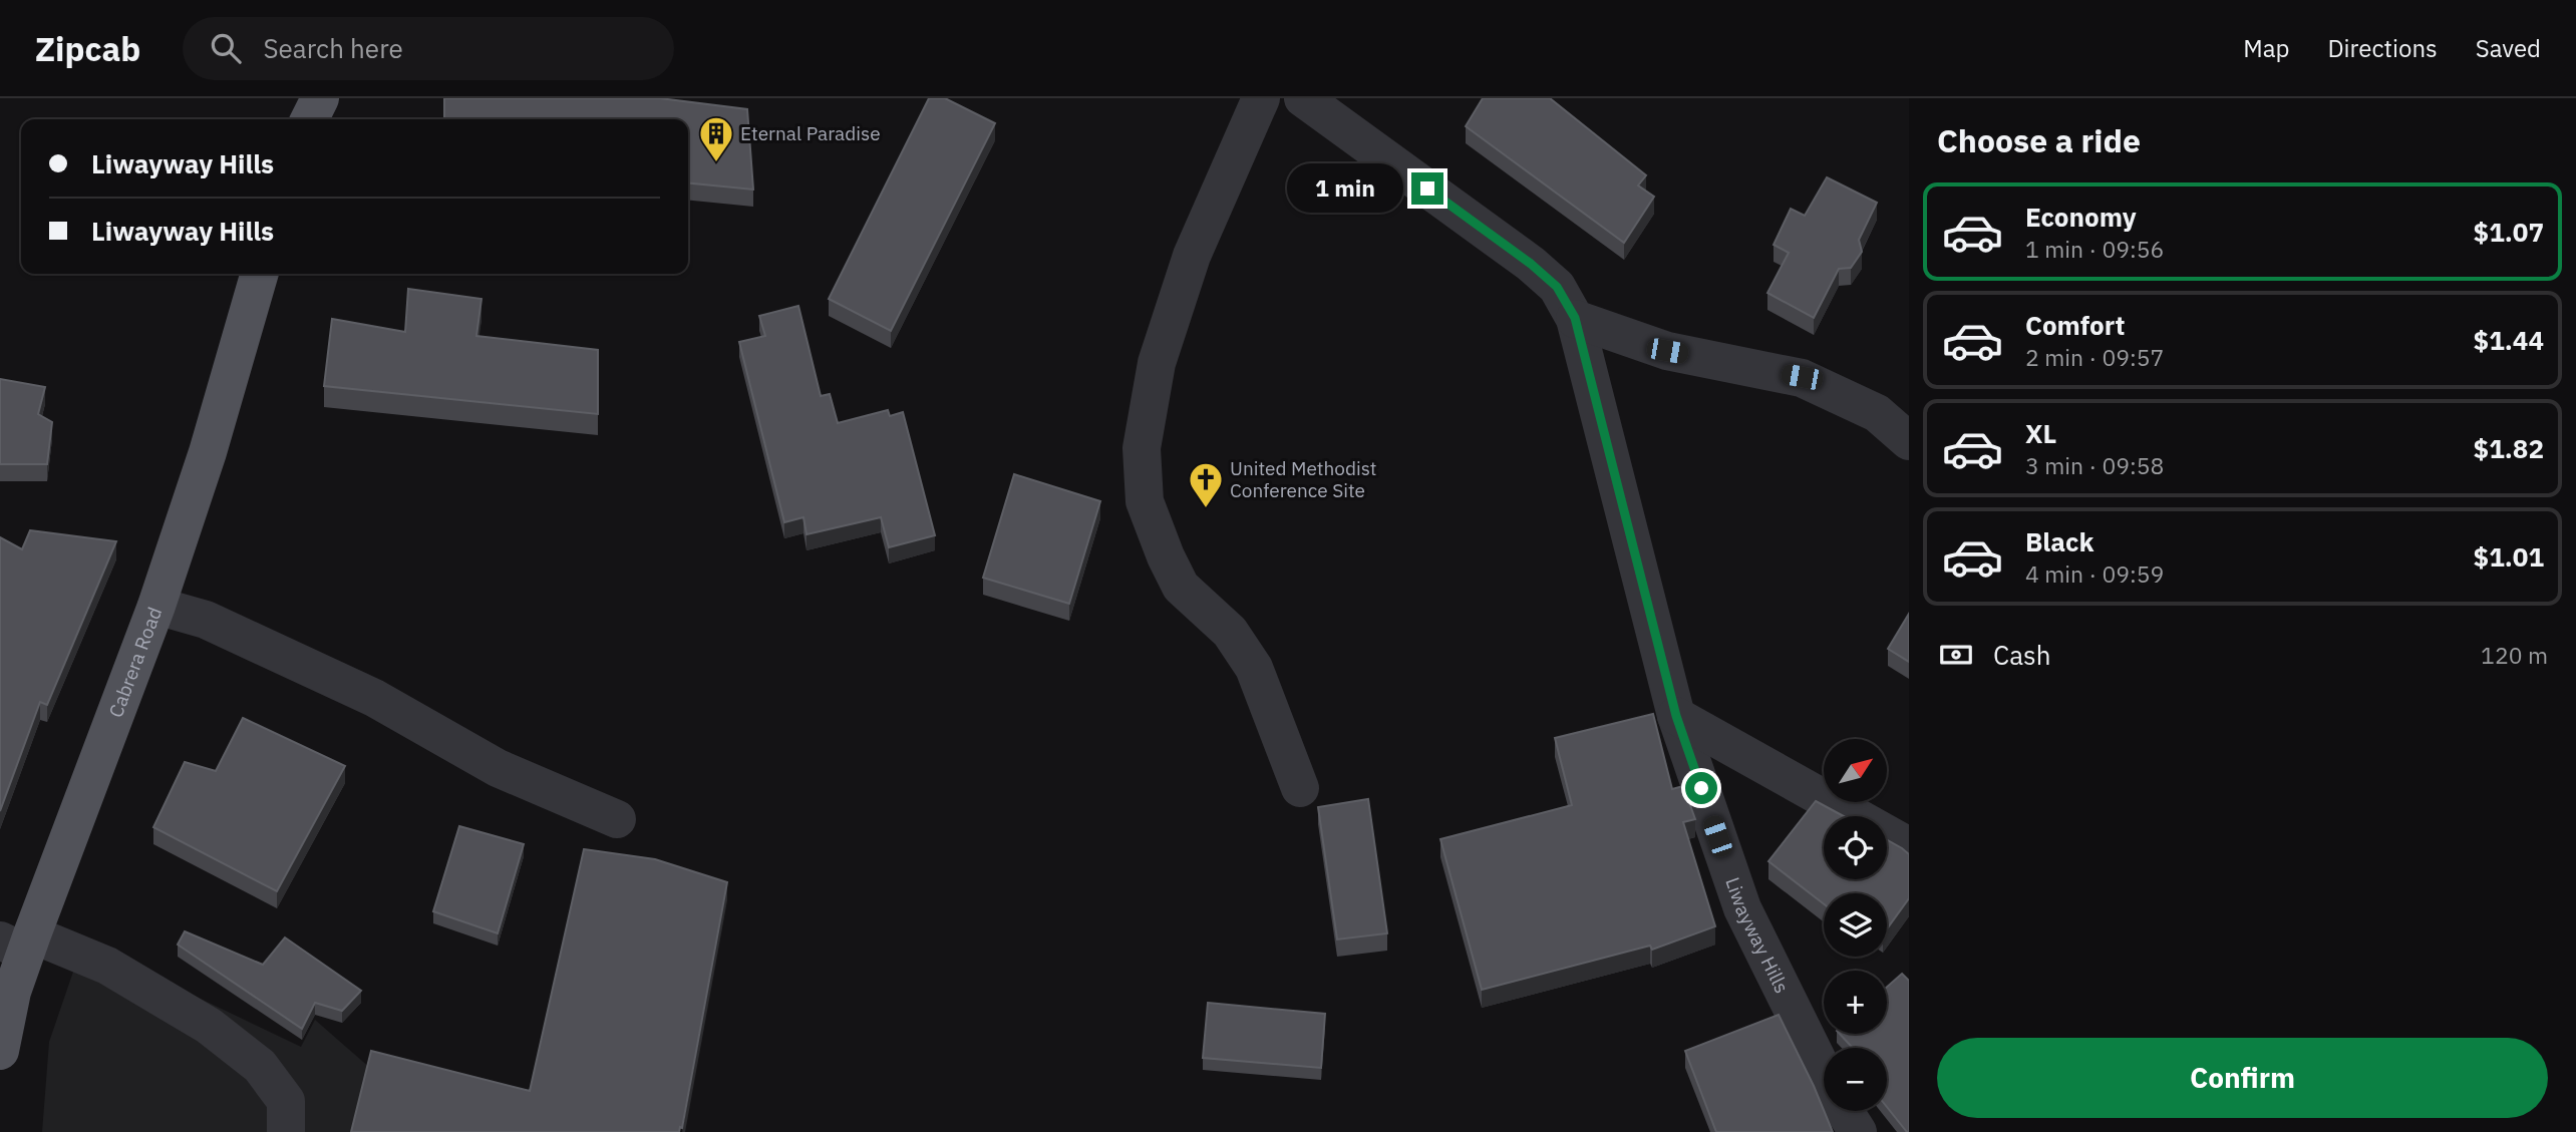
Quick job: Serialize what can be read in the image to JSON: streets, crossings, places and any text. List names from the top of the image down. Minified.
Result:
{"streets":{"main road":["Cabrera Road"],"street":["Liwayway Hills"]},"places":{"building":["Eternal Paradise"],"church":["United Methodist Conference Site"]},"north":"top right","page":{"header":"Zipcab","search":"Search here","nav":["Map","Directions","Saved"],"heading":"Choose a ride","banner":["Liwayway Hills","Liwayway Hills"],"bubble":"1 min","list":[{"name":"Economy","note":"1 min · 09:56","value":"$1.07"},{"name":"Comfort","note":"2 min · 09:57","value":"$1.44"},{"name":"XL","note":"3 min · 09:58","value":"$1.82"},{"name":"Black","note":"4 min · 09:59","value":"$1.01"}],"pay":["Cash","120 m"],"map_buttons":["+","−"],"buttons":"Confirm"}}
